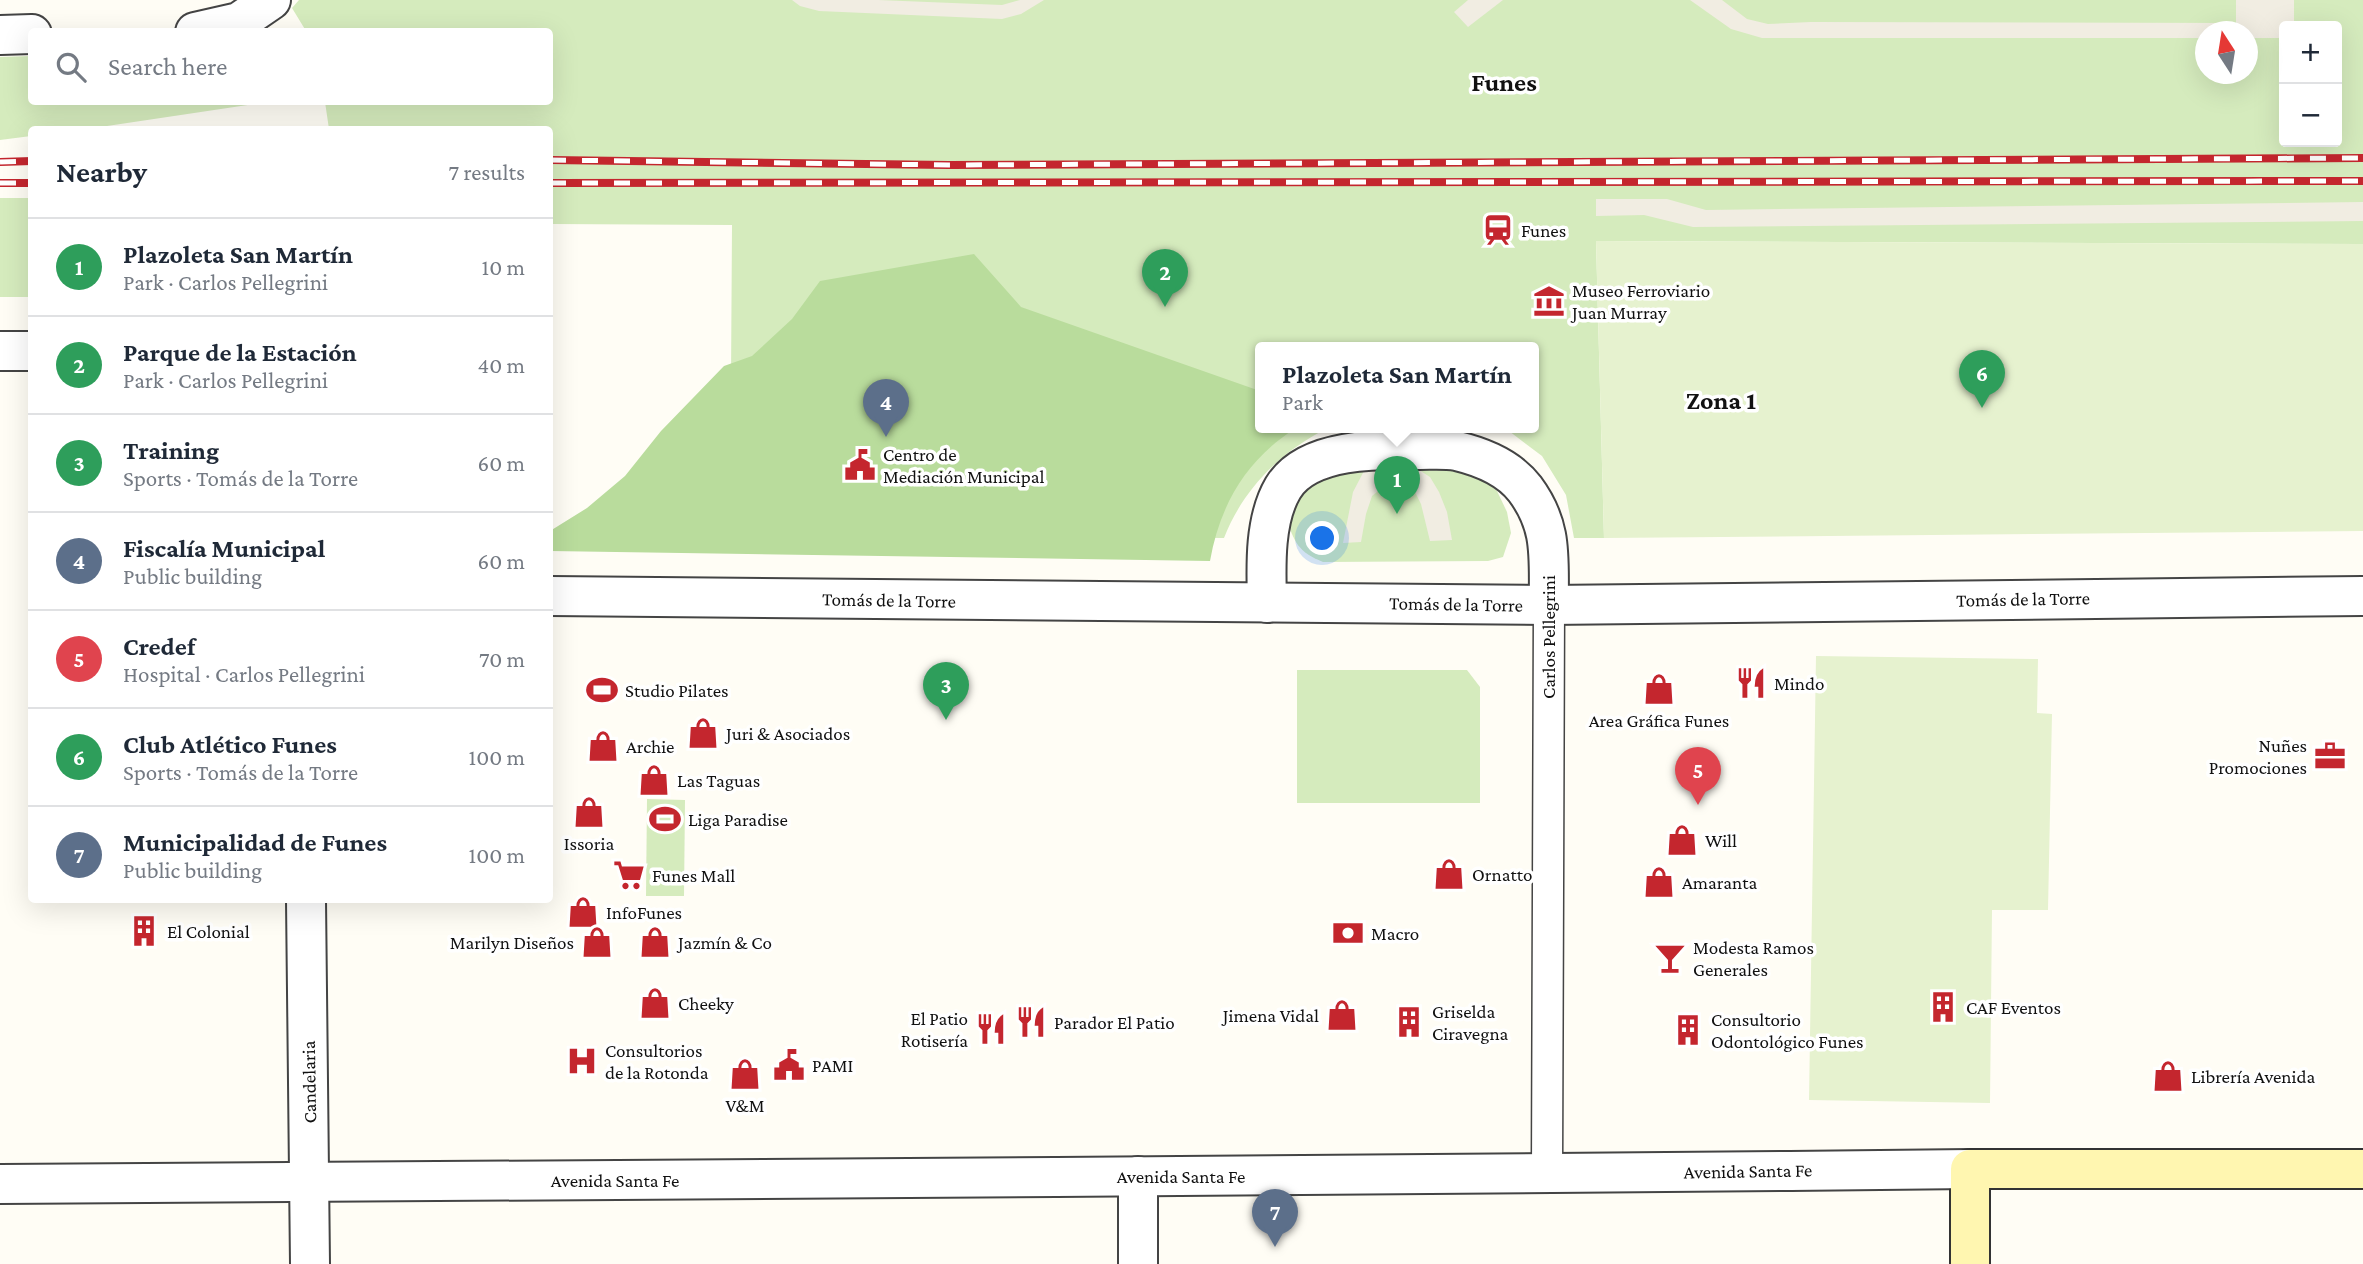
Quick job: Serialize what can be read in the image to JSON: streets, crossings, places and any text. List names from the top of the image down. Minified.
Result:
{"streets":{"main road":["Avenida Santa Fe"],"street":["Tomás de la Torre","Carlos Pellegrini","Candelaria"]},"crossings":[["Tomás de la Torre","Carlos Pellegrini"],["Carlos Pellegrini","Avenida Santa Fe"],["Candelaria","Avenida Santa Fe"]],"districts":["Funes","Zona 1"],"places":{"station":["Funes"],"museum":["Museo Ferroviario Juan Murray"],"public building":["Centro de Mediación Municipal","PAMI"],"restaurant":["Mindo","Parador El Patio","El Patio Rotisería"],"shop":["Area Gráfica Funes","Juri & Asociados","Archie","Las Taguas","Issoria","Will","Ornatto","Amaranta","InfoFunes","Marilyn Diseños","Jazmín & Co","Cheeky","Jimena Vidal","V&M","Librería Avenida"],"sports":["Studio Pilates","Liga Paradise"],"office":["Nuñes Promociones"],"supermarket":["Funes Mall"],"building":["El Colonial","CAF Eventos","Griselda Ciravegna","Consultorio Odontológico Funes"],"bank":["Macro"],"bar":["Modesta Ramos Generales"],"hospital":["Consultorios de la Rotonda"]},"north":"top","page":{"map_buttons":["+","−"],"search":"Search here","heading":["Nearby","7 results"],"list":[{"mark":"1","name":"Plazoleta San Martín","note":"Park · Carlos Pellegrini","value":"10 m"},{"mark":"2","name":"Parque de la Estación","note":"Park · Carlos Pellegrini","value":"40 m"},{"mark":"3","name":"Training","note":"Sports · Tomás de la Torre","value":"60 m"},{"mark":"4","name":"Fiscalía Municipal","note":"Public building","value":"60 m"},{"mark":"5","name":"Credef","note":"Hospital · Carlos Pellegrini","value":"70 m"},{"mark":"6","name":"Club Atlético Funes","note":"Sports · Tomás de la Torre","value":"100 m"},{"mark":"7","name":"Municipalidad de Funes","note":"Public building","value":"100 m"}],"pins":["2","6","4","1","3","5","7"],"popup":["Plazoleta San Martín","Park"]}}
